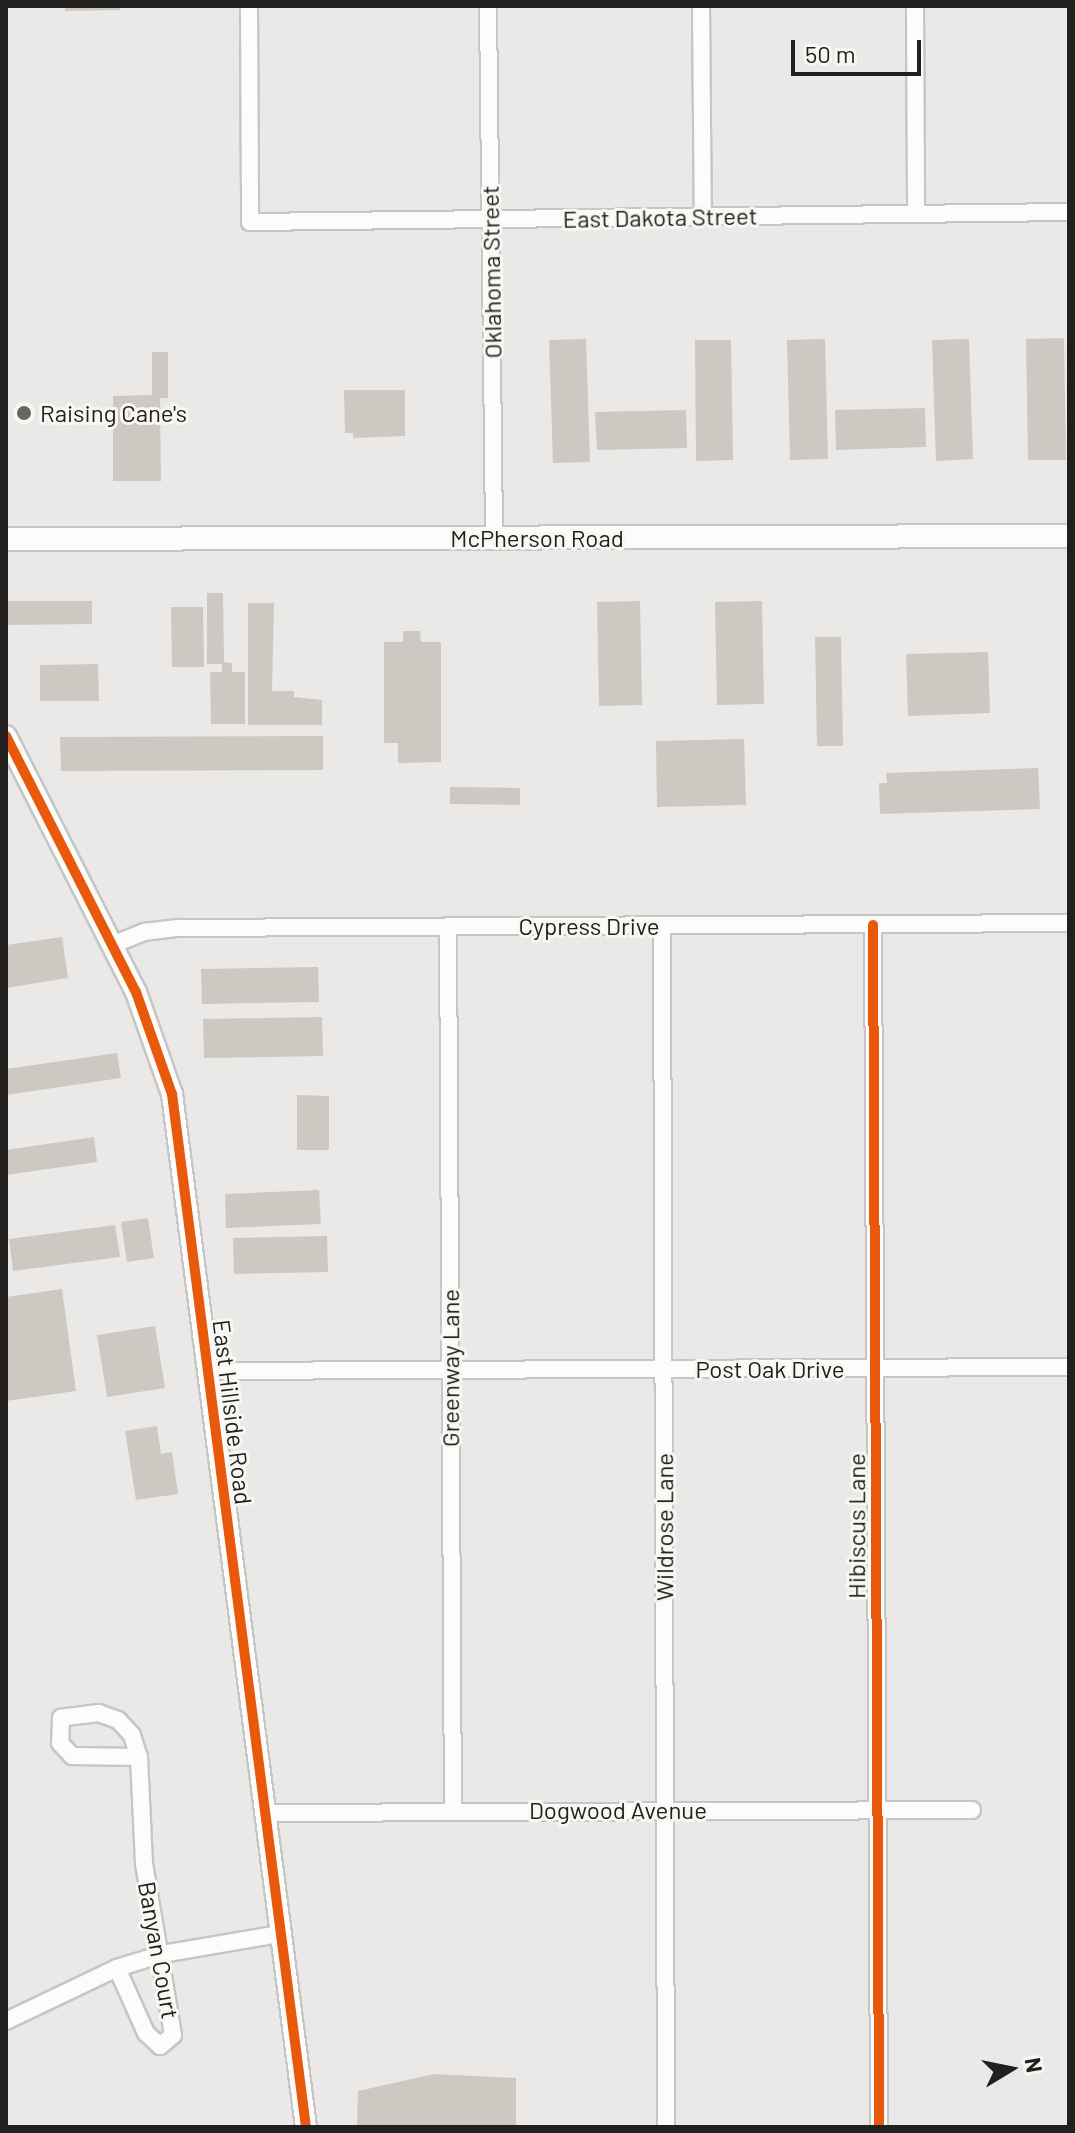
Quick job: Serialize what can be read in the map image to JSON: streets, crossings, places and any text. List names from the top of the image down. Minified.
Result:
{"streets":{"main road":["McPherson Road"],"street":["East Dakota Street","Oklahoma Street","Cypress Drive","Greenway Lane","Post Oak Drive","East Hillside Road","Hibiscus Lane","Wildrose Lane","Dogwood Avenue","Banyan Court"]},"crossings":[["East Dakota Street","Oklahoma Street"],["Oklahoma Street","McPherson Road"],["Cypress Drive","Greenway Lane"],["Cypress Drive","East Hillside Road"],["Cypress Drive","Hibiscus Lane"],["Cypress Drive","Wildrose Lane"],["Greenway Lane","Post Oak Drive"],["Greenway Lane","Dogwood Avenue"],["Post Oak Drive","East Hillside Road"],["Post Oak Drive","Hibiscus Lane"],["Post Oak Drive","Wildrose Lane"],["East Hillside Road","Dogwood Avenue"],["Hibiscus Lane","Dogwood Avenue"],["Wildrose Lane","Dogwood Avenue"]],"places":["Raising Cane's"],"scale_bar":"50 m","north":"right"}
